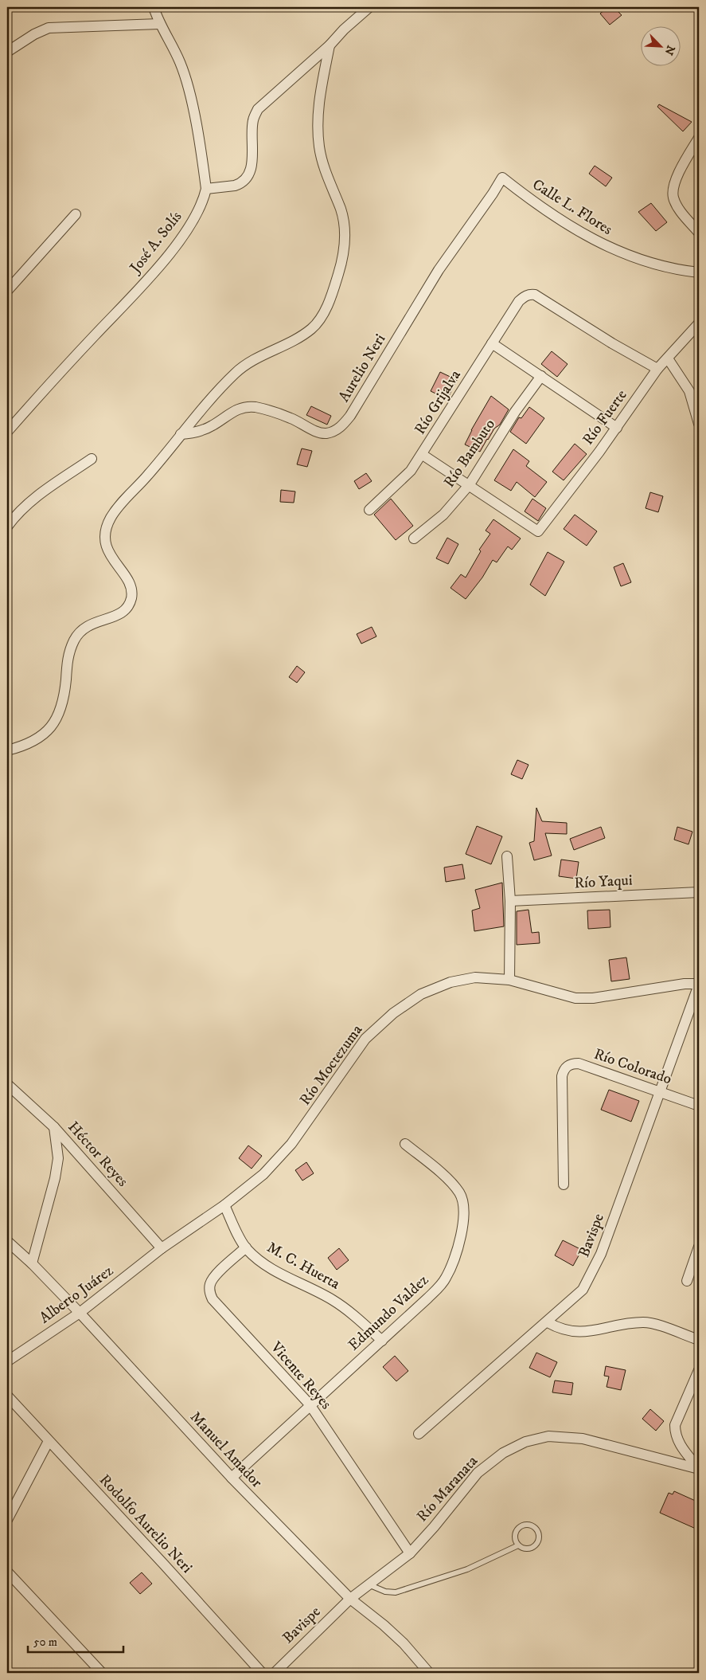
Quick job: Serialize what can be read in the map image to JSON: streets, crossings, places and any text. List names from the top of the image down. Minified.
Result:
{"streets":{"street":["Calle L. Flores","José A. Solís","Aurelio Neri","Río Grijalva","Río Fuerte","Río Bambuto","Río Yaqui","Río Moctezuma","Río Colorado","Héctor Reyes","Bavispe","M. C. Huerta","Alberto Juárez","Edmundo Valdez","Vicente Reyes","Manuel Amador","Río Maranata","Rodolfo Aurelio Neri"]},"crossings":[["Calle L. Flores","Aurelio Neri"],["Río Grijalva","Río Fuerte"],["Río Fuerte","Río Bambuto"],["Río Moctezuma","Héctor Reyes"],["Río Moctezuma","Bavispe"],["Río Moctezuma","M. C. Huerta"],["Río Moctezuma","Alberto Juárez"],["Río Colorado","Bavispe"],["Héctor Reyes","Alberto Juárez"],["Bavispe","Manuel Amador"],["Bavispe","Río Maranata"],["M. C. Huerta","Edmundo Valdez"],["M. C. Huerta","Vicente Reyes"],["Alberto Juárez","Manuel Amador"],["Edmundo Valdez","Vicente Reyes"],["Edmundo Valdez","Manuel Amador"],["Vicente Reyes","Río Maranata"],["Manuel Amador","Río Maranata"]],"scale_bar":"50 m","north":"bottom right"}
